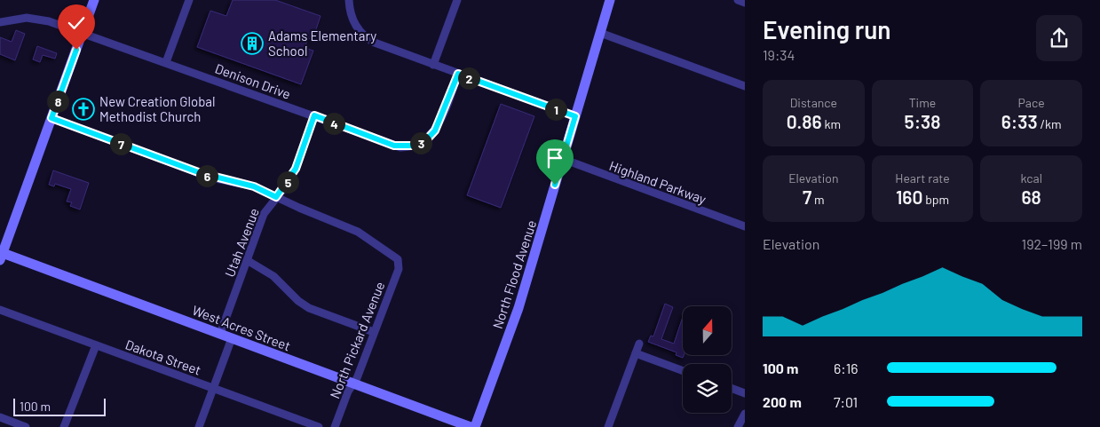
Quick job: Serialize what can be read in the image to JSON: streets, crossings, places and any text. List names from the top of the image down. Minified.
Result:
{"streets":{"street":["Denison Drive","Highland Parkway","Utah Avenue","North Flood Avenue","West Acres Street","North Pickard Avenue","Dakota Street"]},"crossings":[["Denison Drive","Utah Avenue"],["Highland Parkway","North Flood Avenue"],["Utah Avenue","West Acres Street"],["Utah Avenue","North Pickard Avenue"],["West Acres Street","North Pickard Avenue"]],"places":{"building":["Adams Elementary School"],"church":["New Creation Global Methodist Church"]},"scale_bar":"100 m","north":"top","page":{"heading":["Evening run","19:34"],"pins":["2","8","1","4","3","7","6","5"],"stats":[["Distance","0.86 km"],["Time","5:38"],["Pace","6:33 /km"],["Elevation","7 m"],["Heart rate","160 bpm"],["kcal","68"]],"chart":["Elevation","192–199 m"],"list":[{"name":"100 m","note":"6:16"},{"name":"200 m","note":"7:01"}],"scale":"100 m"}}
